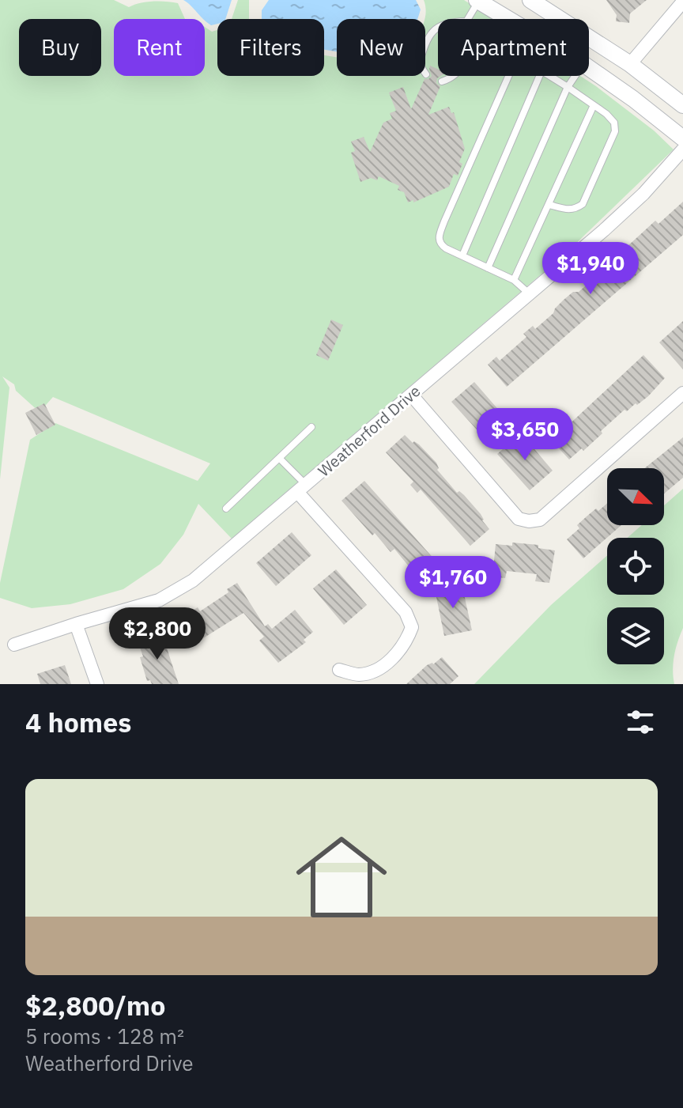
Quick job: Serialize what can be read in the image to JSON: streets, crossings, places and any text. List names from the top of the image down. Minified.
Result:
{"streets":{"street":["Weatherford Drive"]},"north":"bottom right","page":{"chip":["Buy","Rent","Filters","New","Apartment"],"price":["$1,940","$3,650","$1,760","$2,800"],"heading":"4 homes","list":[{"name":"$2,800/mo","note":"5 rooms · 128 m² · Weatherford Drive"}]}}
